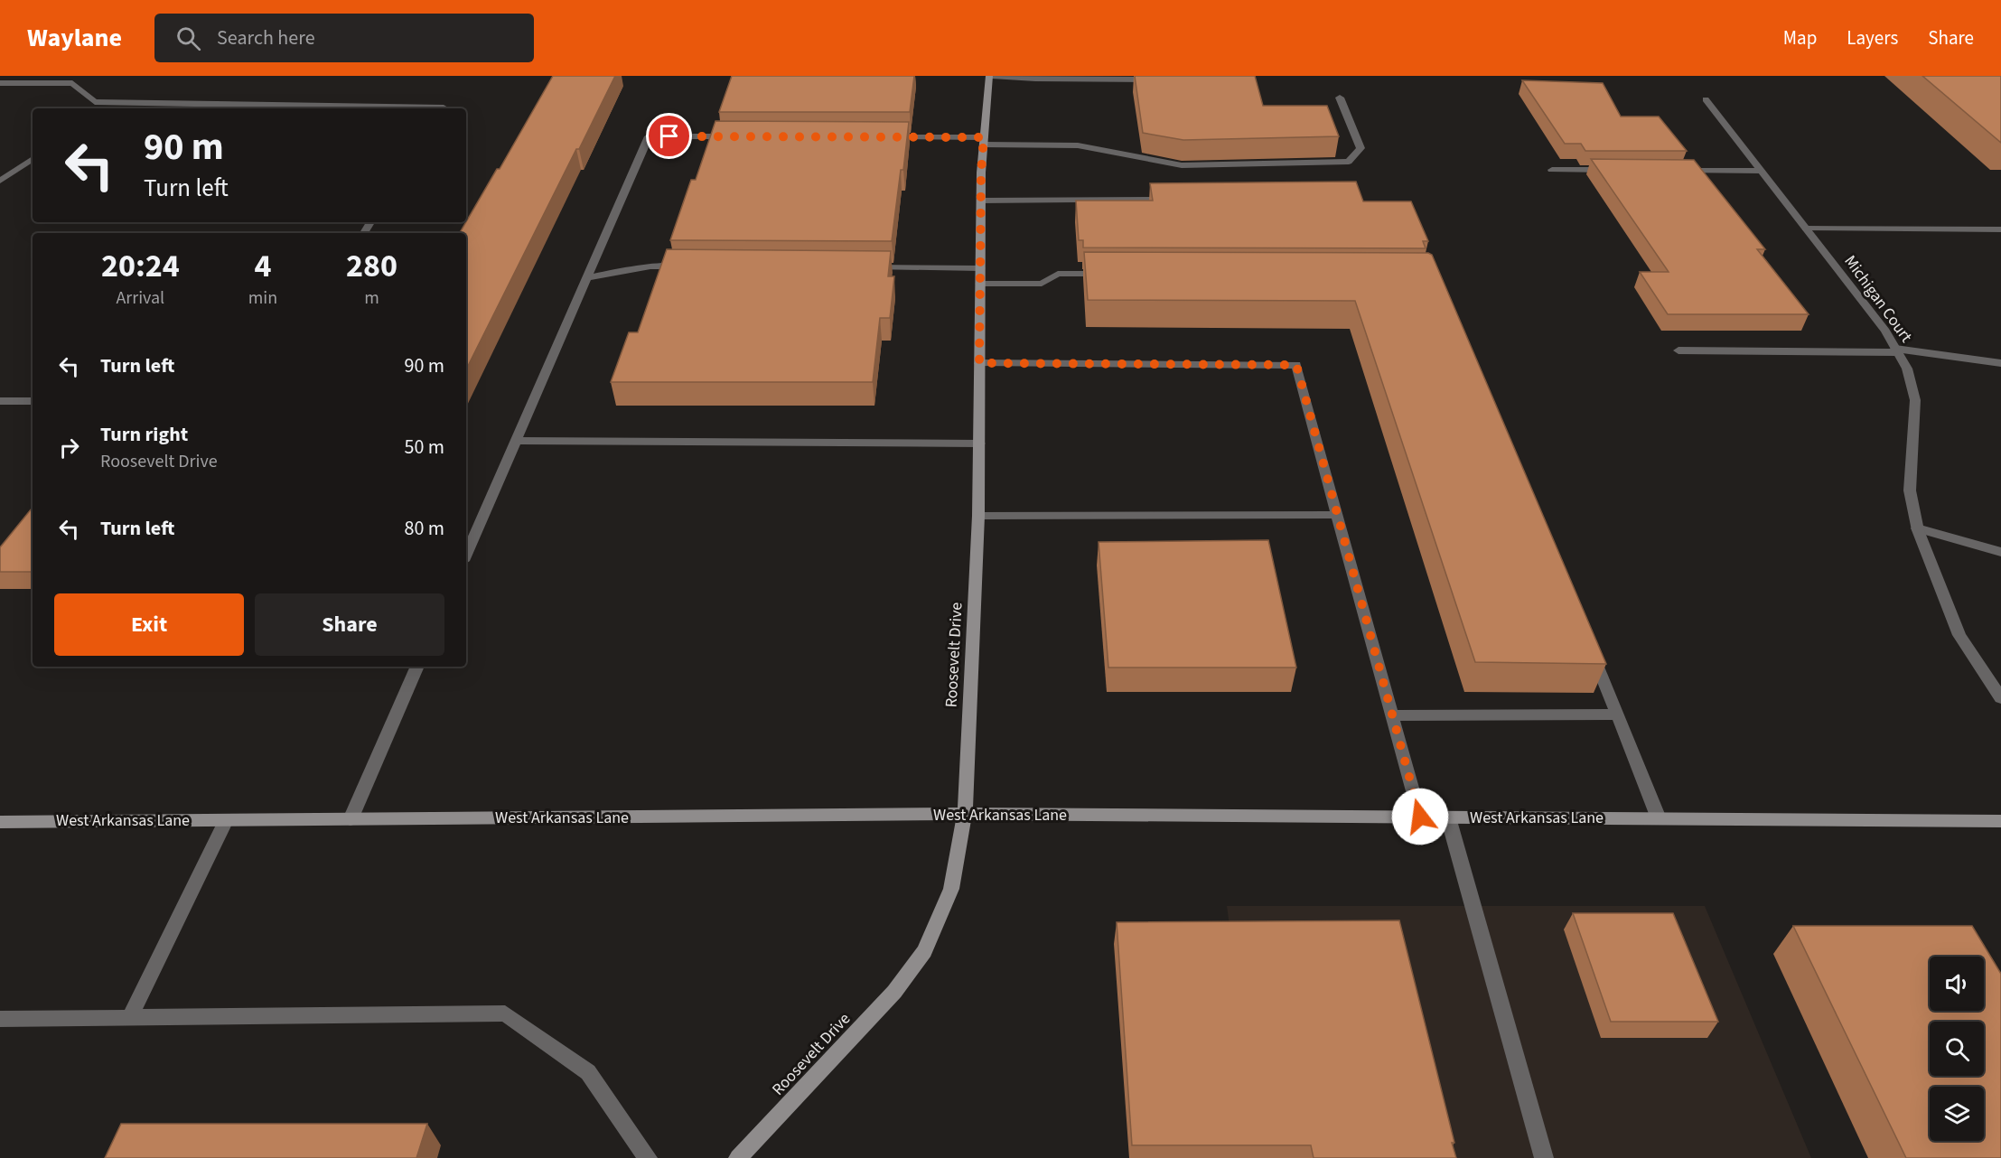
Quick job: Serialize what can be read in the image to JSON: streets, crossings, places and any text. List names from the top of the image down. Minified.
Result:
{"streets":{"street":["Michigan Court","Roosevelt Drive","West Arkansas Lane"]},"crossings":[["Roosevelt Drive","West Arkansas Lane"]],"page":{"header":"Waylane","search":"Search here","nav":["Map","Layers","Share"],"turn":["90 m","Turn left"],"eta":["20:24","Arrival","4","min","280","m"],"list":[{"name":"Turn left","value":"90 m"},{"name":"Turn right","note":"Roosevelt Drive","value":"50 m"},{"name":"Turn left","value":"80 m"}],"buttons":["Exit","Share"]}}
